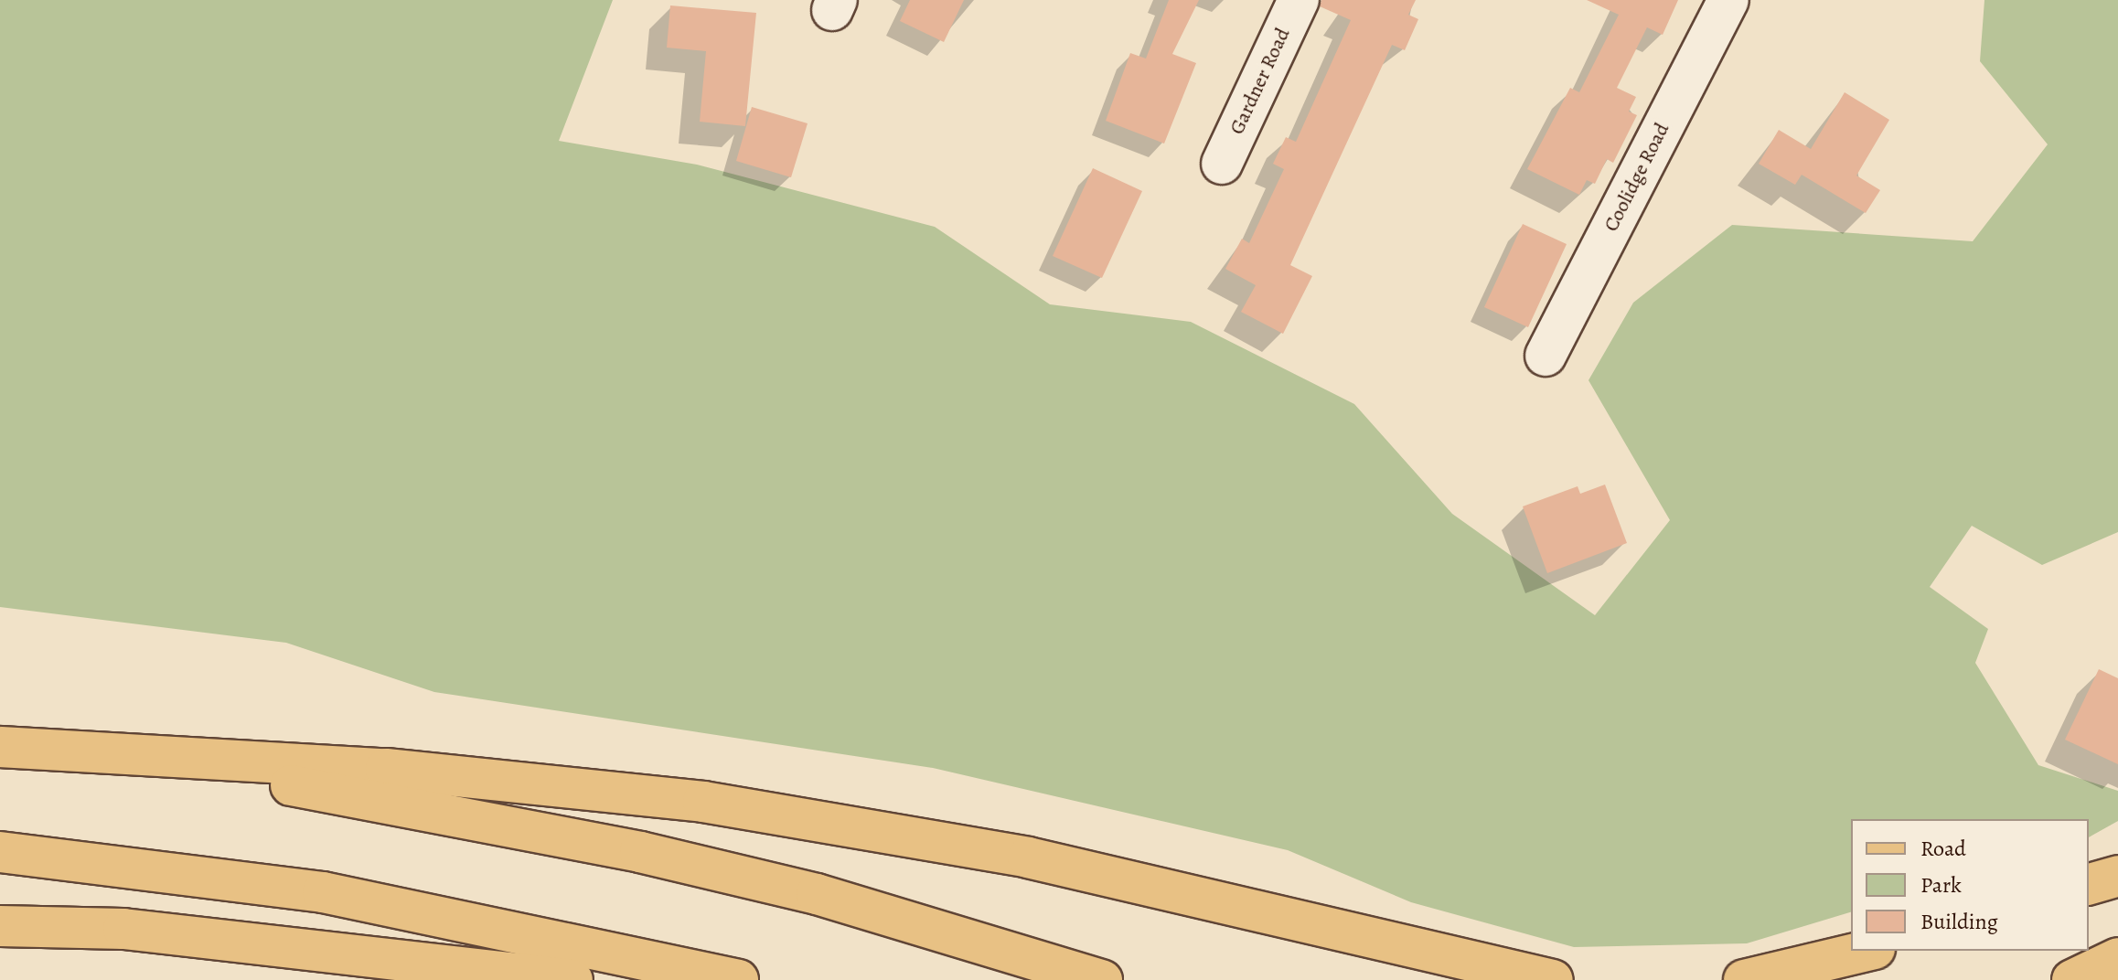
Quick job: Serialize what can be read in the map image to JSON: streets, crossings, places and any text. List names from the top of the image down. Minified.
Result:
{"streets":{"street":["Gardner Road","Coolidge Road"]},"legend":["Road","Park","Building"]}
